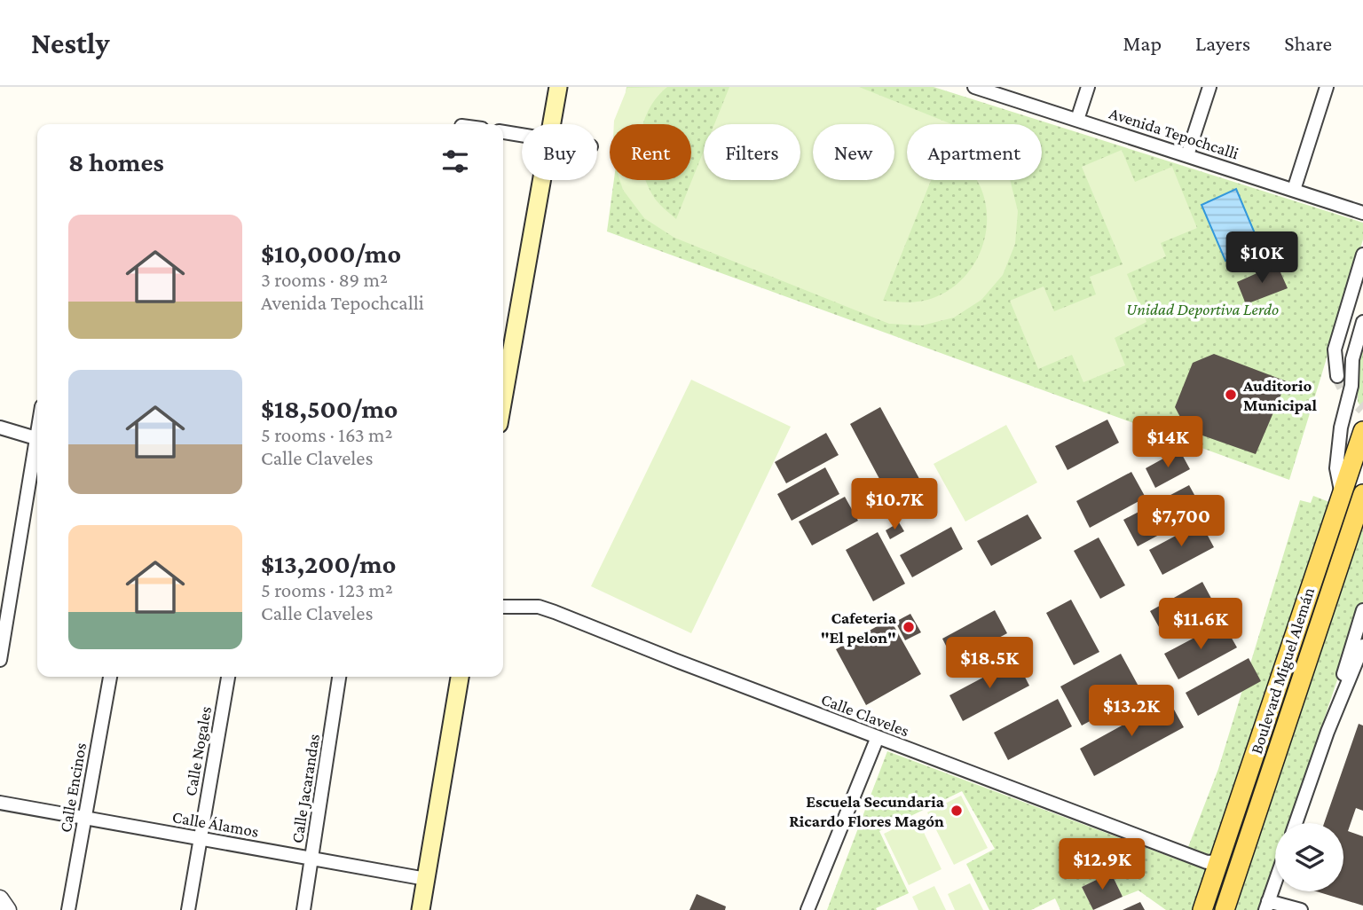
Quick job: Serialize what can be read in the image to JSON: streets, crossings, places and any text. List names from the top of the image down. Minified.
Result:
{"streets":{"main road":["Boulevard Miguel Alemán"],"street":["Avenida Tepochcalli","Calle Claveles","Calle Nogales","Calle Encinos","Calle Jacarandas","Calle Álamos"]},"crossings":[["Boulevard Miguel Alemán","Calle Claveles"],["Calle Nogales","Calle Álamos"],["Calle Encinos","Calle Álamos"],["Calle Jacarandas","Calle Álamos"]],"parks":["Unidad Deportiva Lerdo"],"places":["Auditorio Municipal","Cafeteria \"El pelon\"","Escuela Secundaria Ricardo Flores Magón"],"page":{"header":"Nestly","nav":["Map","Layers","Share"],"chip":["Buy","Rent","Filters","New","Apartment"],"heading":"8 homes","list":[{"name":"$10,000/mo","note":"3 rooms · 89 m² · Avenida Tepochcalli"},{"name":"$18,500/mo","note":"5 rooms · 163 m² · Calle Claveles"},{"name":"$13,200/mo","note":"5 rooms · 123 m² · Calle Claveles"}],"price":["$10K","$14K","$10.7K","$7,700","$11.6K","$18.5K","$13.2K","$12.9K"]}}
